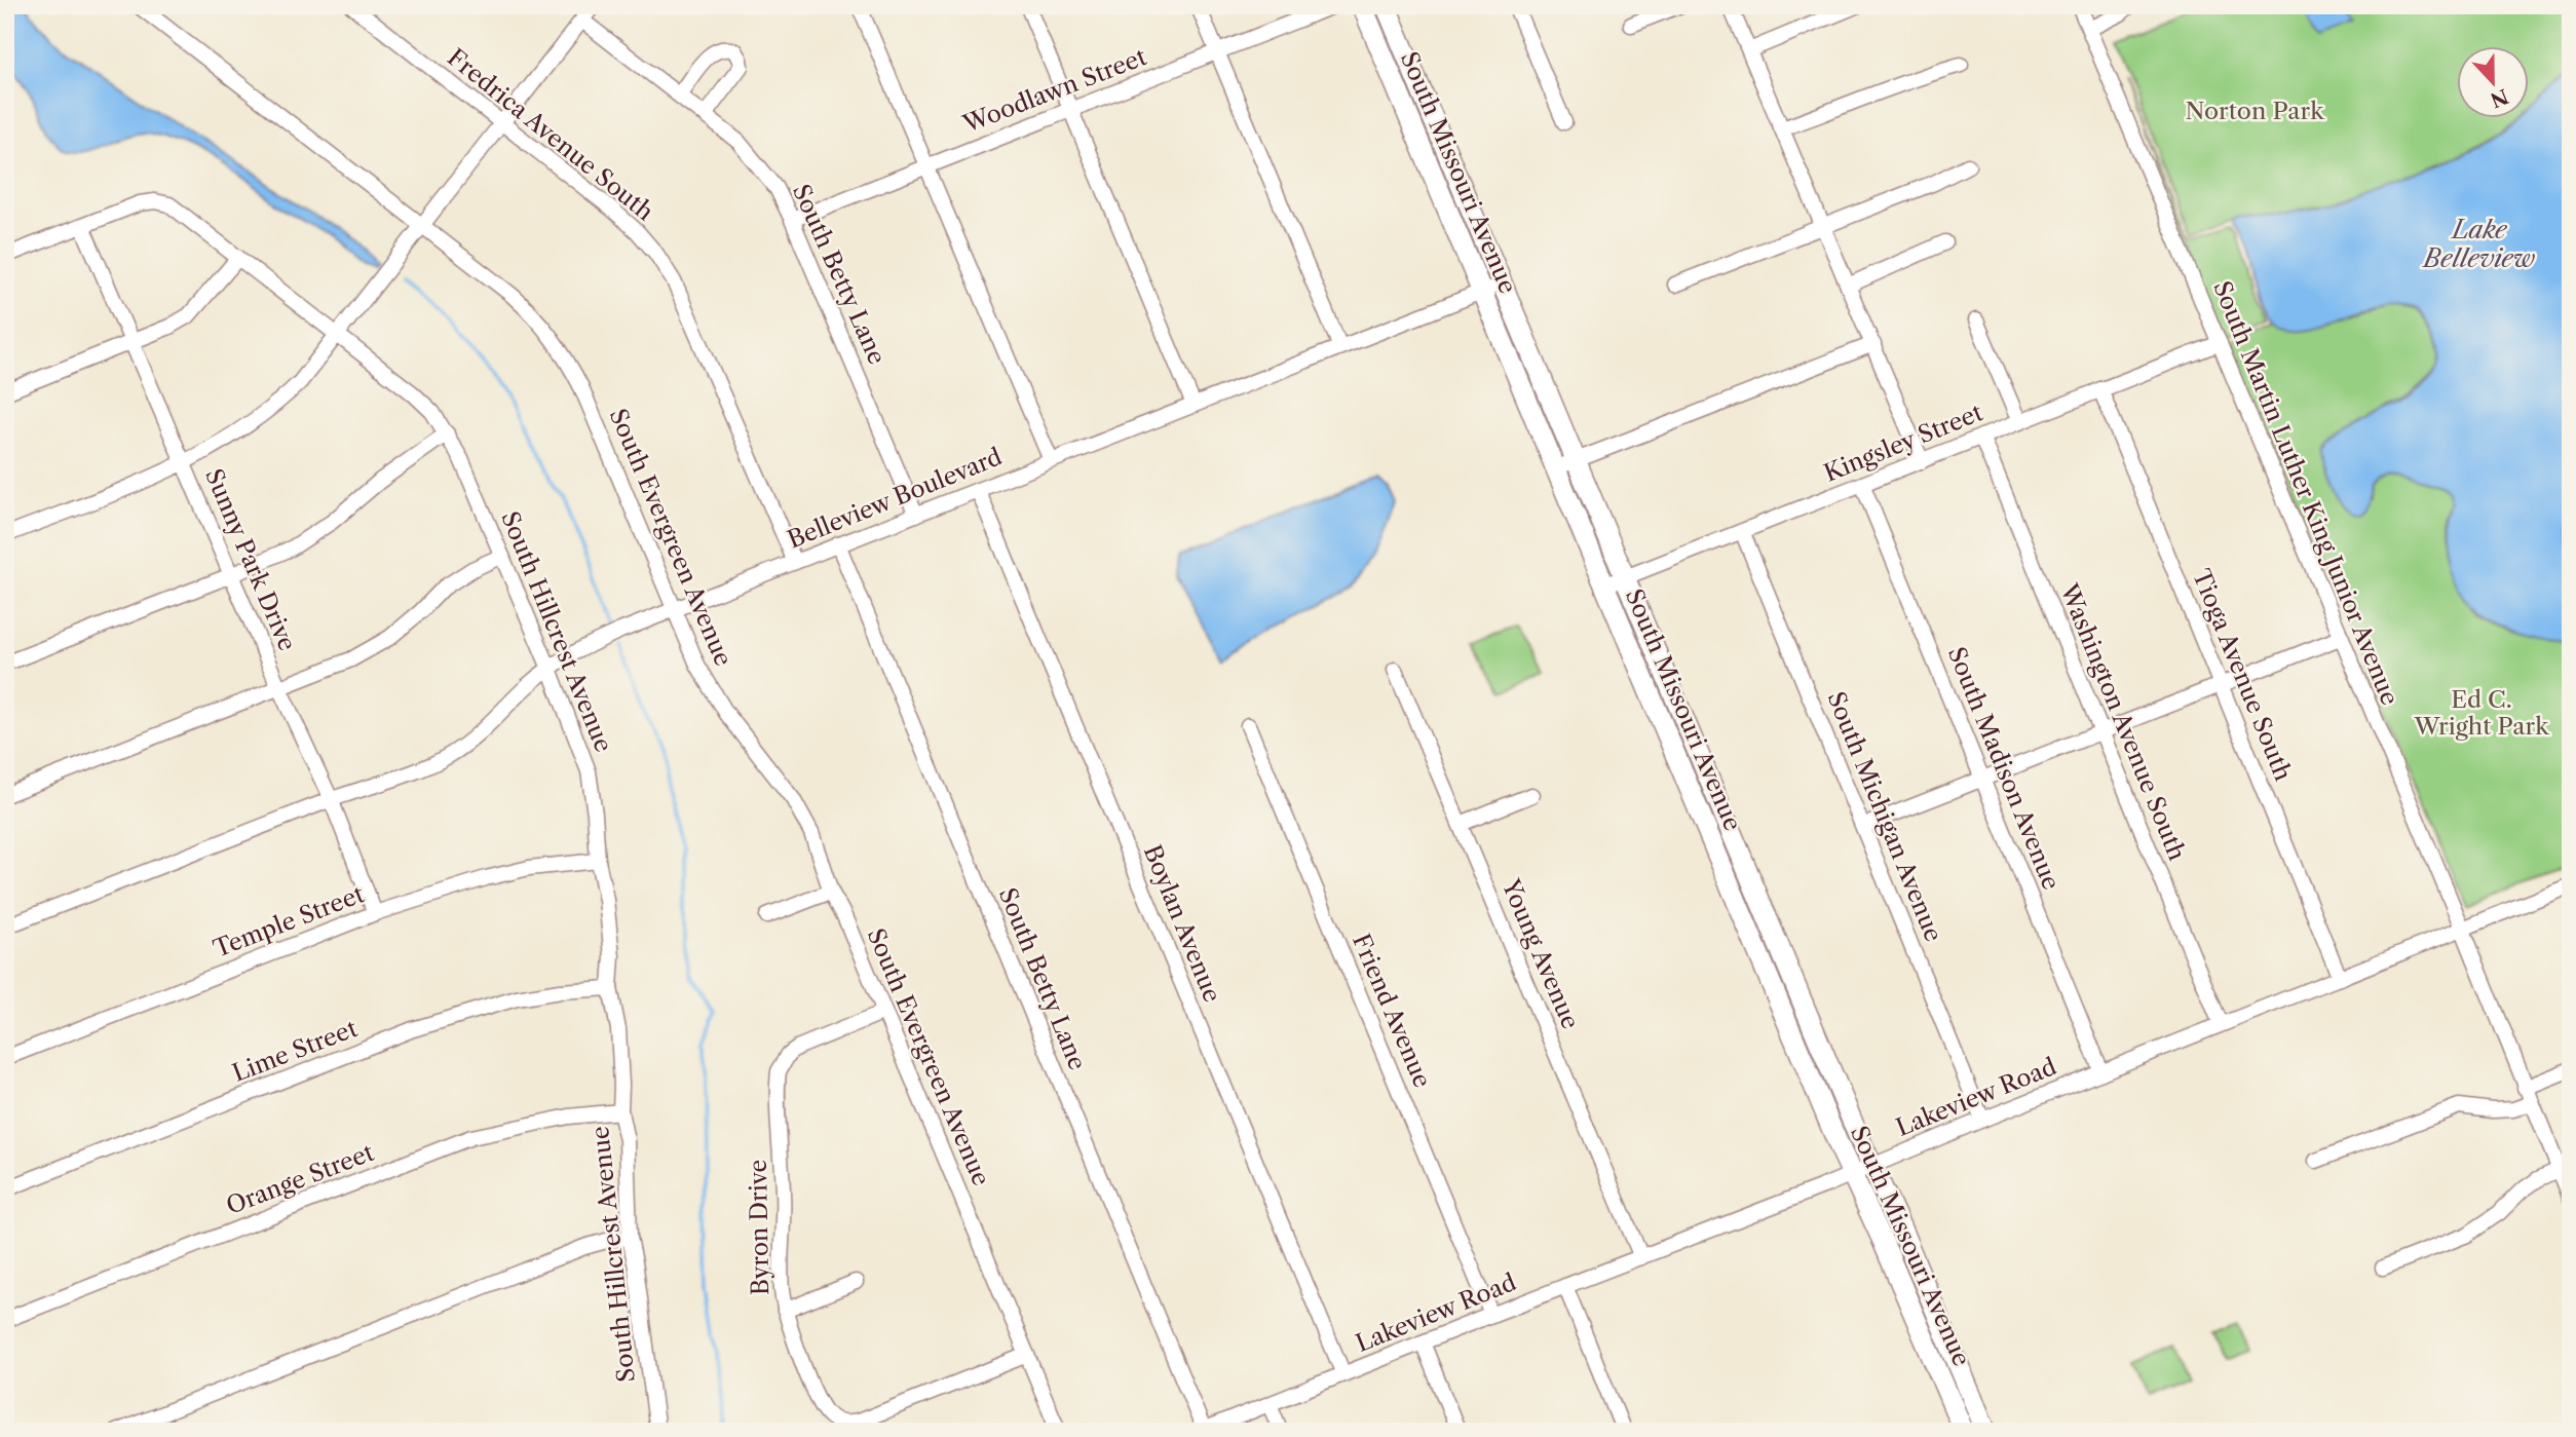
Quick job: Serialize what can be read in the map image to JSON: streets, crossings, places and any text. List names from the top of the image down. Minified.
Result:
{"streets":{"main road":["South Missouri Avenue"],"street":["Woodlawn Street","Fredrica Avenue South","South Betty Lane","Kingsley Street","South Martin Luther King Junior Avenue","Belleview Boulevard","South Evergreen Avenue","Sunny Park Drive","South Hillcrest Avenue","Tioga Avenue South","Washington Avenue South","South Madison Avenue","South Michigan Avenue","Temple Street","Boylan Avenue","Young Avenue","Friend Avenue","Lime Street","Lakeview Road","Orange Street","Byron Drive"]},"crossings":[["Woodlawn Street","South Betty Lane"],["Fredrica Avenue South","Belleview Boulevard"],["South Missouri Avenue","Kingsley Street"],["South Missouri Avenue","Belleview Boulevard"],["South Missouri Avenue","Lakeview Road"],["South Betty Lane","Belleview Boulevard"],["South Betty Lane","Lakeview Road"],["Kingsley Street","South Martin Luther King Junior Avenue"],["Kingsley Street","Tioga Avenue South"],["Kingsley Street","Washington Avenue South"],["Kingsley Street","South Madison Avenue"],["Kingsley Street","South Michigan Avenue"],["South Martin Luther King Junior Avenue","Lakeview Road"],["Belleview Boulevard","South Evergreen Avenue"],["Belleview Boulevard","Sunny Park Drive"],["Belleview Boulevard","South Hillcrest Avenue"],["Belleview Boulevard","Boylan Avenue"],["South Evergreen Avenue","Byron Drive"],["Sunny Park Drive","South Hillcrest Avenue"],["Sunny Park Drive","Temple Street"],["South Hillcrest Avenue","Temple Street"],["South Hillcrest Avenue","Lime Street"],["South Hillcrest Avenue","Orange Street"],["Tioga Avenue South","Lakeview Road"],["Washington Avenue South","Lakeview Road"],["South Madison Avenue","Lakeview Road"],["South Michigan Avenue","Lakeview Road"],["Boylan Avenue","Lakeview Road"],["Young Avenue","Lakeview Road"],["Friend Avenue","Lakeview Road"]],"water":["Lake Belleview"],"parks":["Norton Park","Ed C. Wright Park"],"north":"bottom"}
